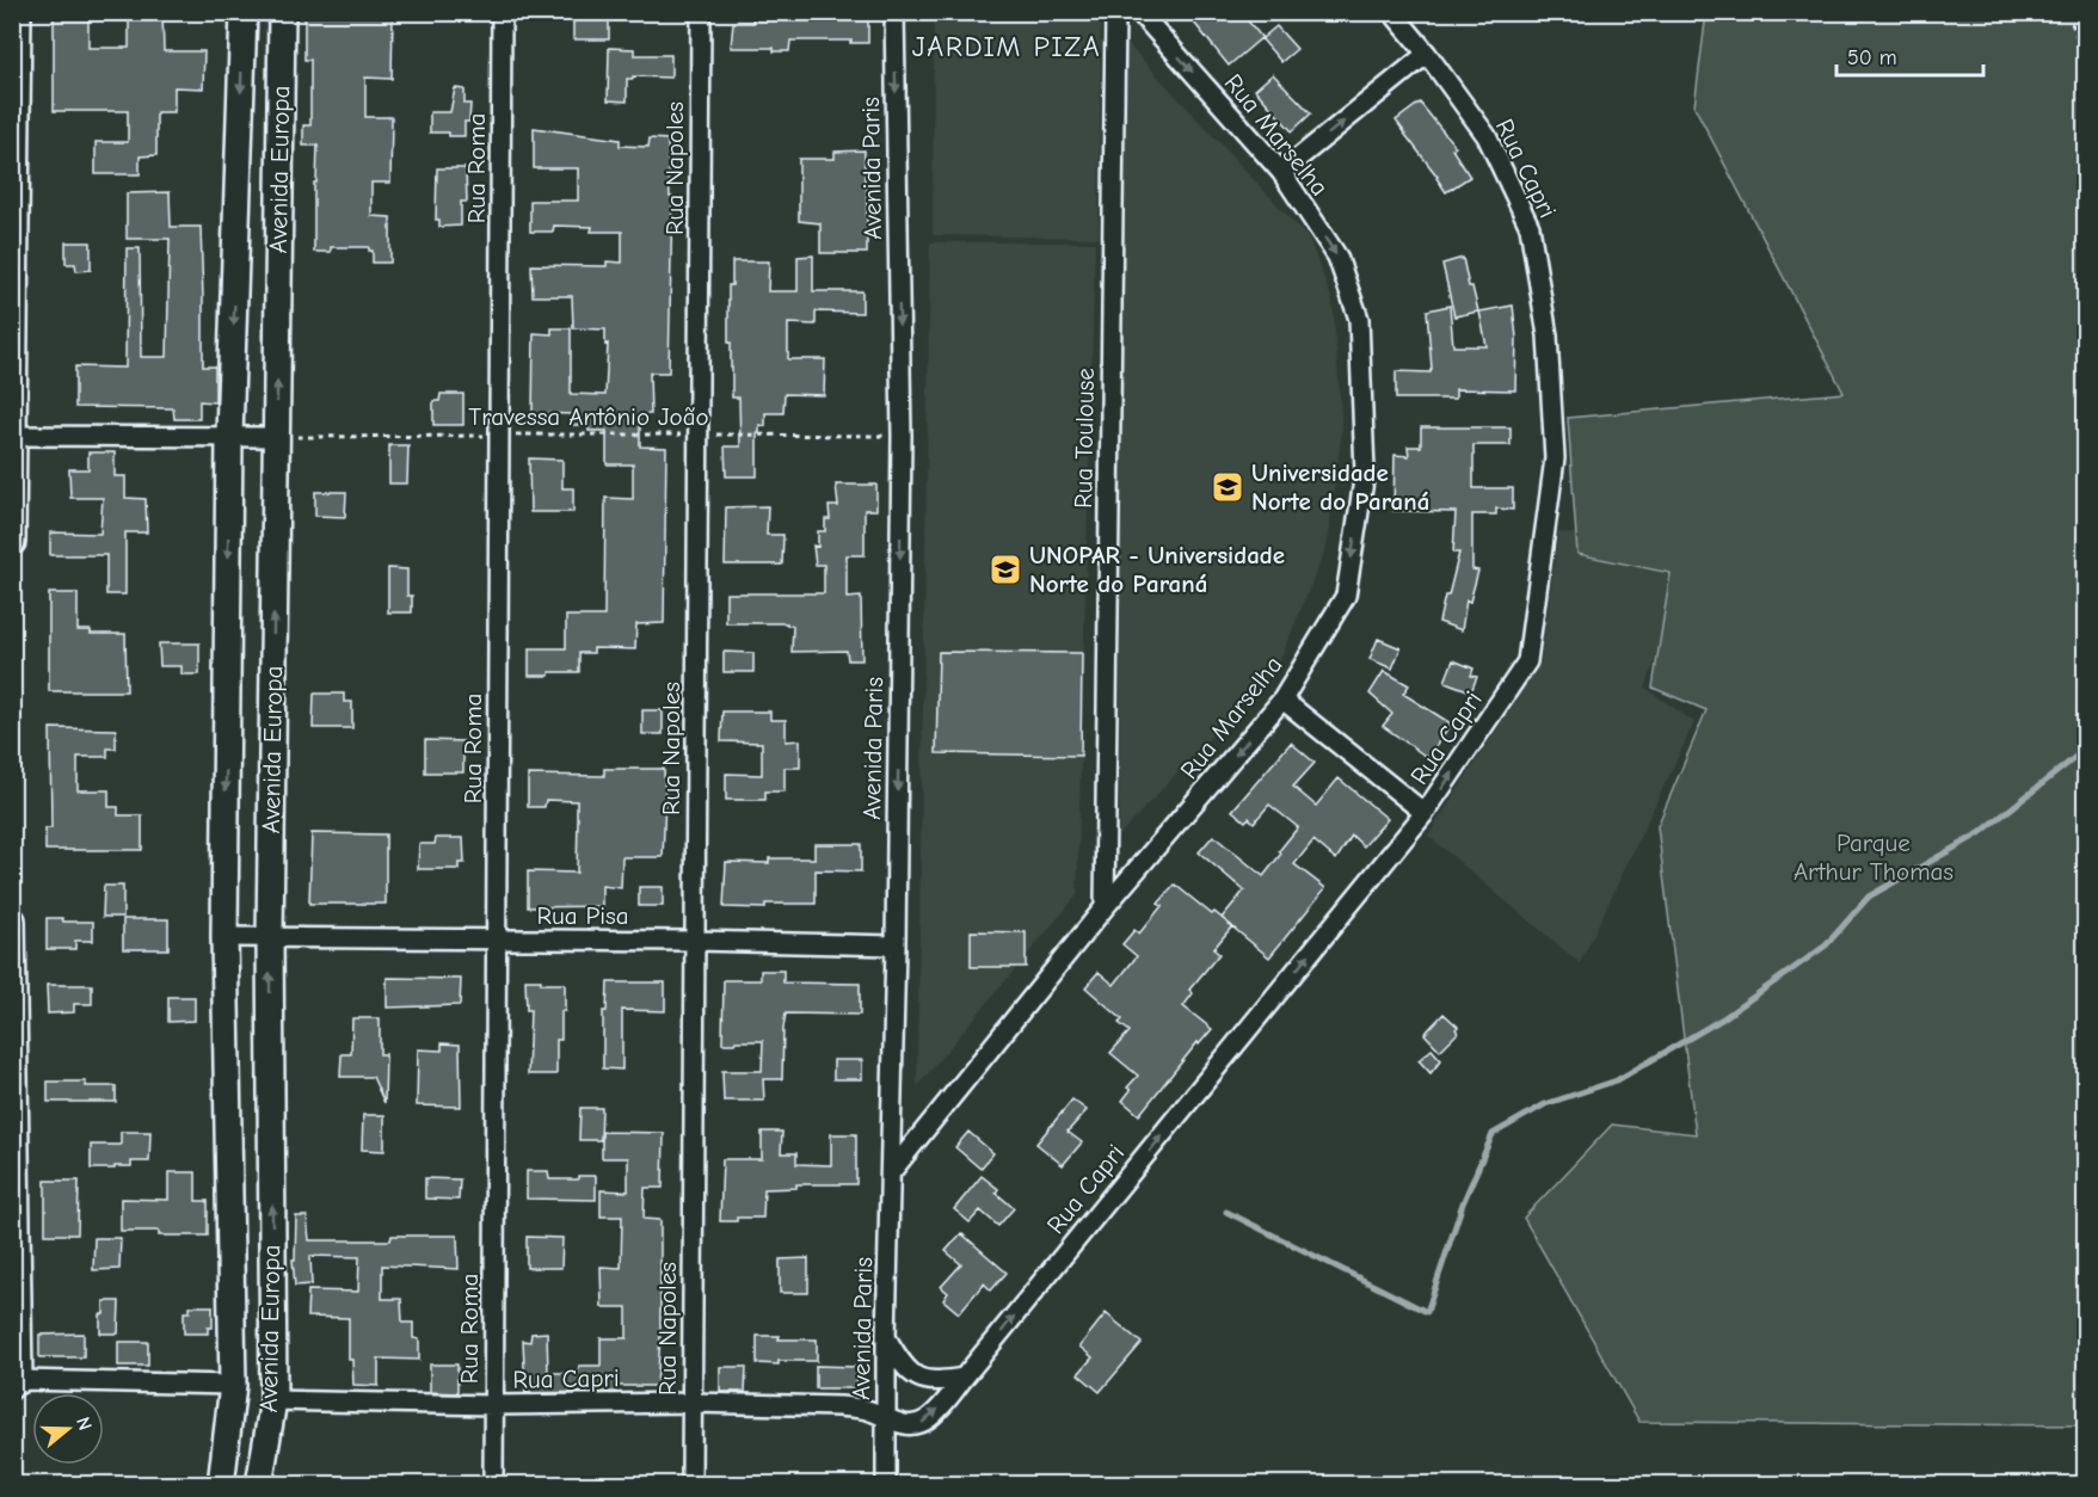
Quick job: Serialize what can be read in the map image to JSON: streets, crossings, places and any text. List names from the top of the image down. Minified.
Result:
{"streets":{"main road":["Avenida Europa"],"street":["Rua Marselha","Rua Roma","Rua Napoles","Avenida Paris","Rua Capri","Rua Toulouse","Rua Pisa"],"path":["Travessa Antônio João"]},"crossings":[["Rua Marselha","Avenida Paris"],["Rua Marselha","Rua Toulouse"],["Rua Roma","Rua Capri"],["Rua Roma","Travessa Antônio João"],["Rua Roma","Rua Pisa"],["Rua Napoles","Rua Capri"],["Rua Napoles","Travessa Antônio João"],["Rua Napoles","Rua Pisa"],["Avenida Paris","Rua Capri"],["Avenida Paris","Travessa Antônio João"],["Avenida Paris","Rua Pisa"],["Rua Capri","Avenida Europa"],["Avenida Europa","Travessa Antônio João"],["Avenida Europa","Rua Pisa"]],"one_way":["Rua Marselha","Avenida Paris","Rua Capri"],"districts":["JARDIM PIZA"],"parks":["Parque Arthur Thomas"],"places":{"school or university":["Universidade Norte do Paraná","UNOPAR - Universidade Norte do Paraná"]},"scale_bar":"50 m","north":"right"}
